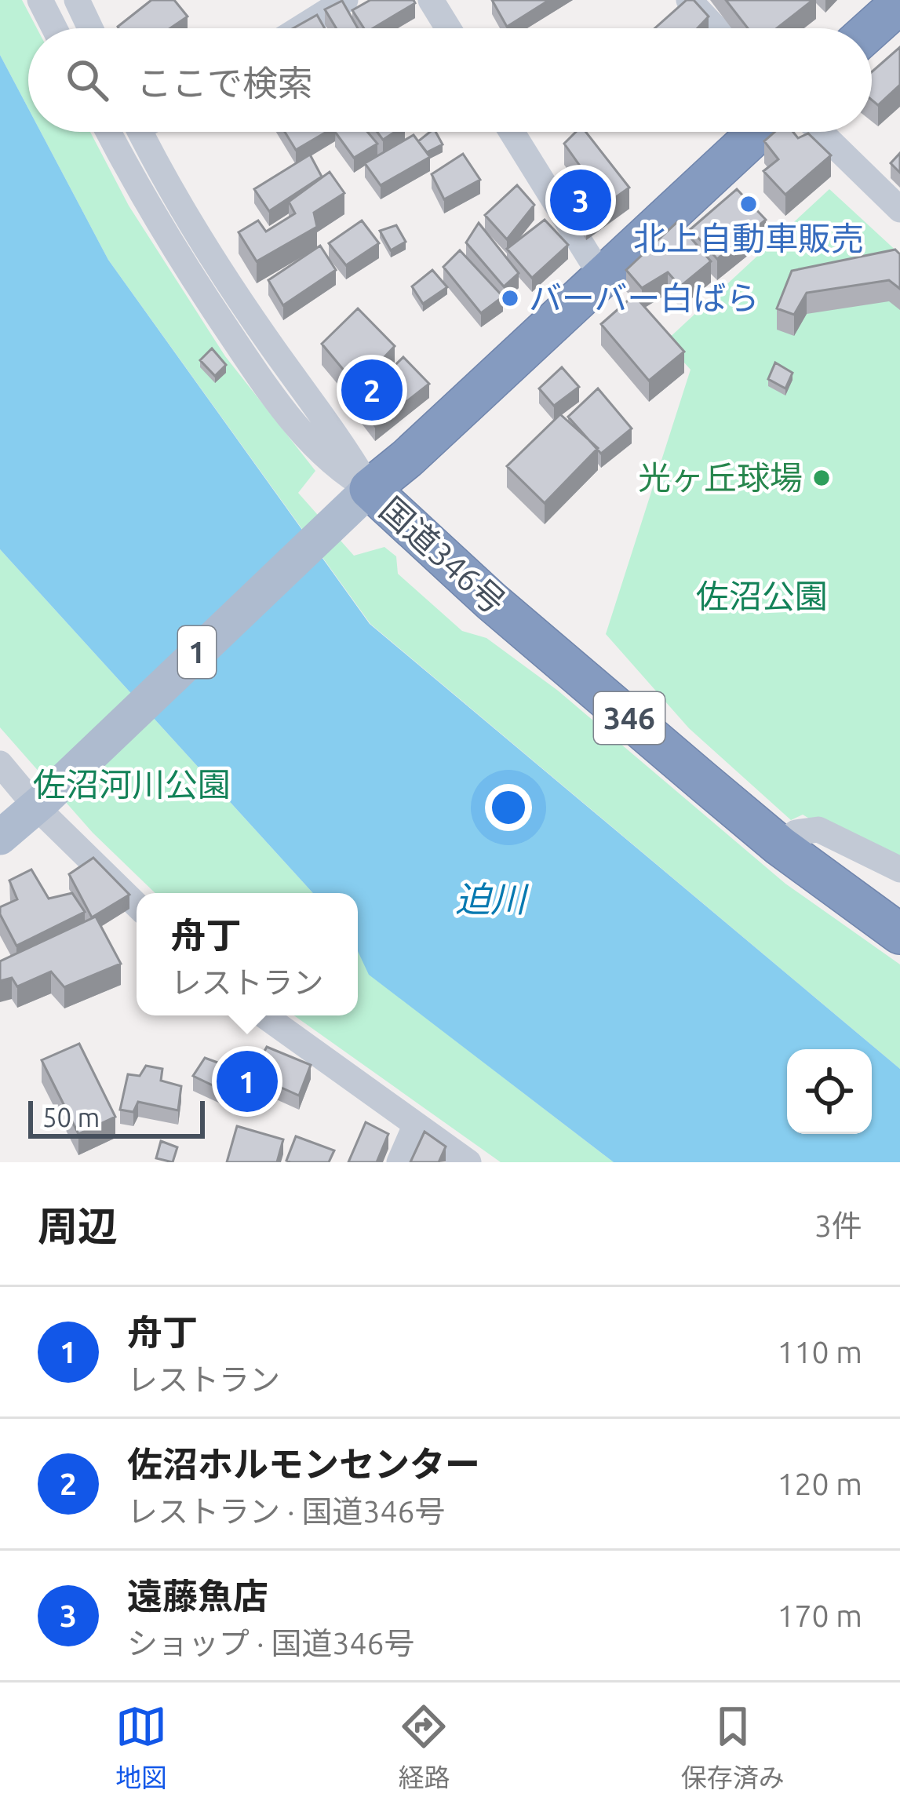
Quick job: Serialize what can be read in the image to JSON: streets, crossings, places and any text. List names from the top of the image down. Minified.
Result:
{"streets":{"highway":["国道346号","346"],"main road":["1"]},"crossings":[["国道346号","1"]],"water":["迫川"],"parks":["佐沼公園","佐沼河川公園"],"places":["北上自動車販売","バーバー白ばら","光ヶ丘球場"],"scale_bar":"50 m","page":{"search":"ここで検索","pins":["3","2","1"],"popup":["舟丁","レストラン"],"scale":"50 m","heading":["周辺","3件"],"list":[{"mark":"1","name":"舟丁","note":"レストラン","value":"110 m"},{"mark":"2","name":"佐沼ホルモンセンター","note":"レストラン · 国道346号","value":"120 m"},{"mark":"3","name":"遠藤魚店","note":"ショップ · 国道346号","value":"170 m"}],"nav":["地図","経路","保存済み"]}}
